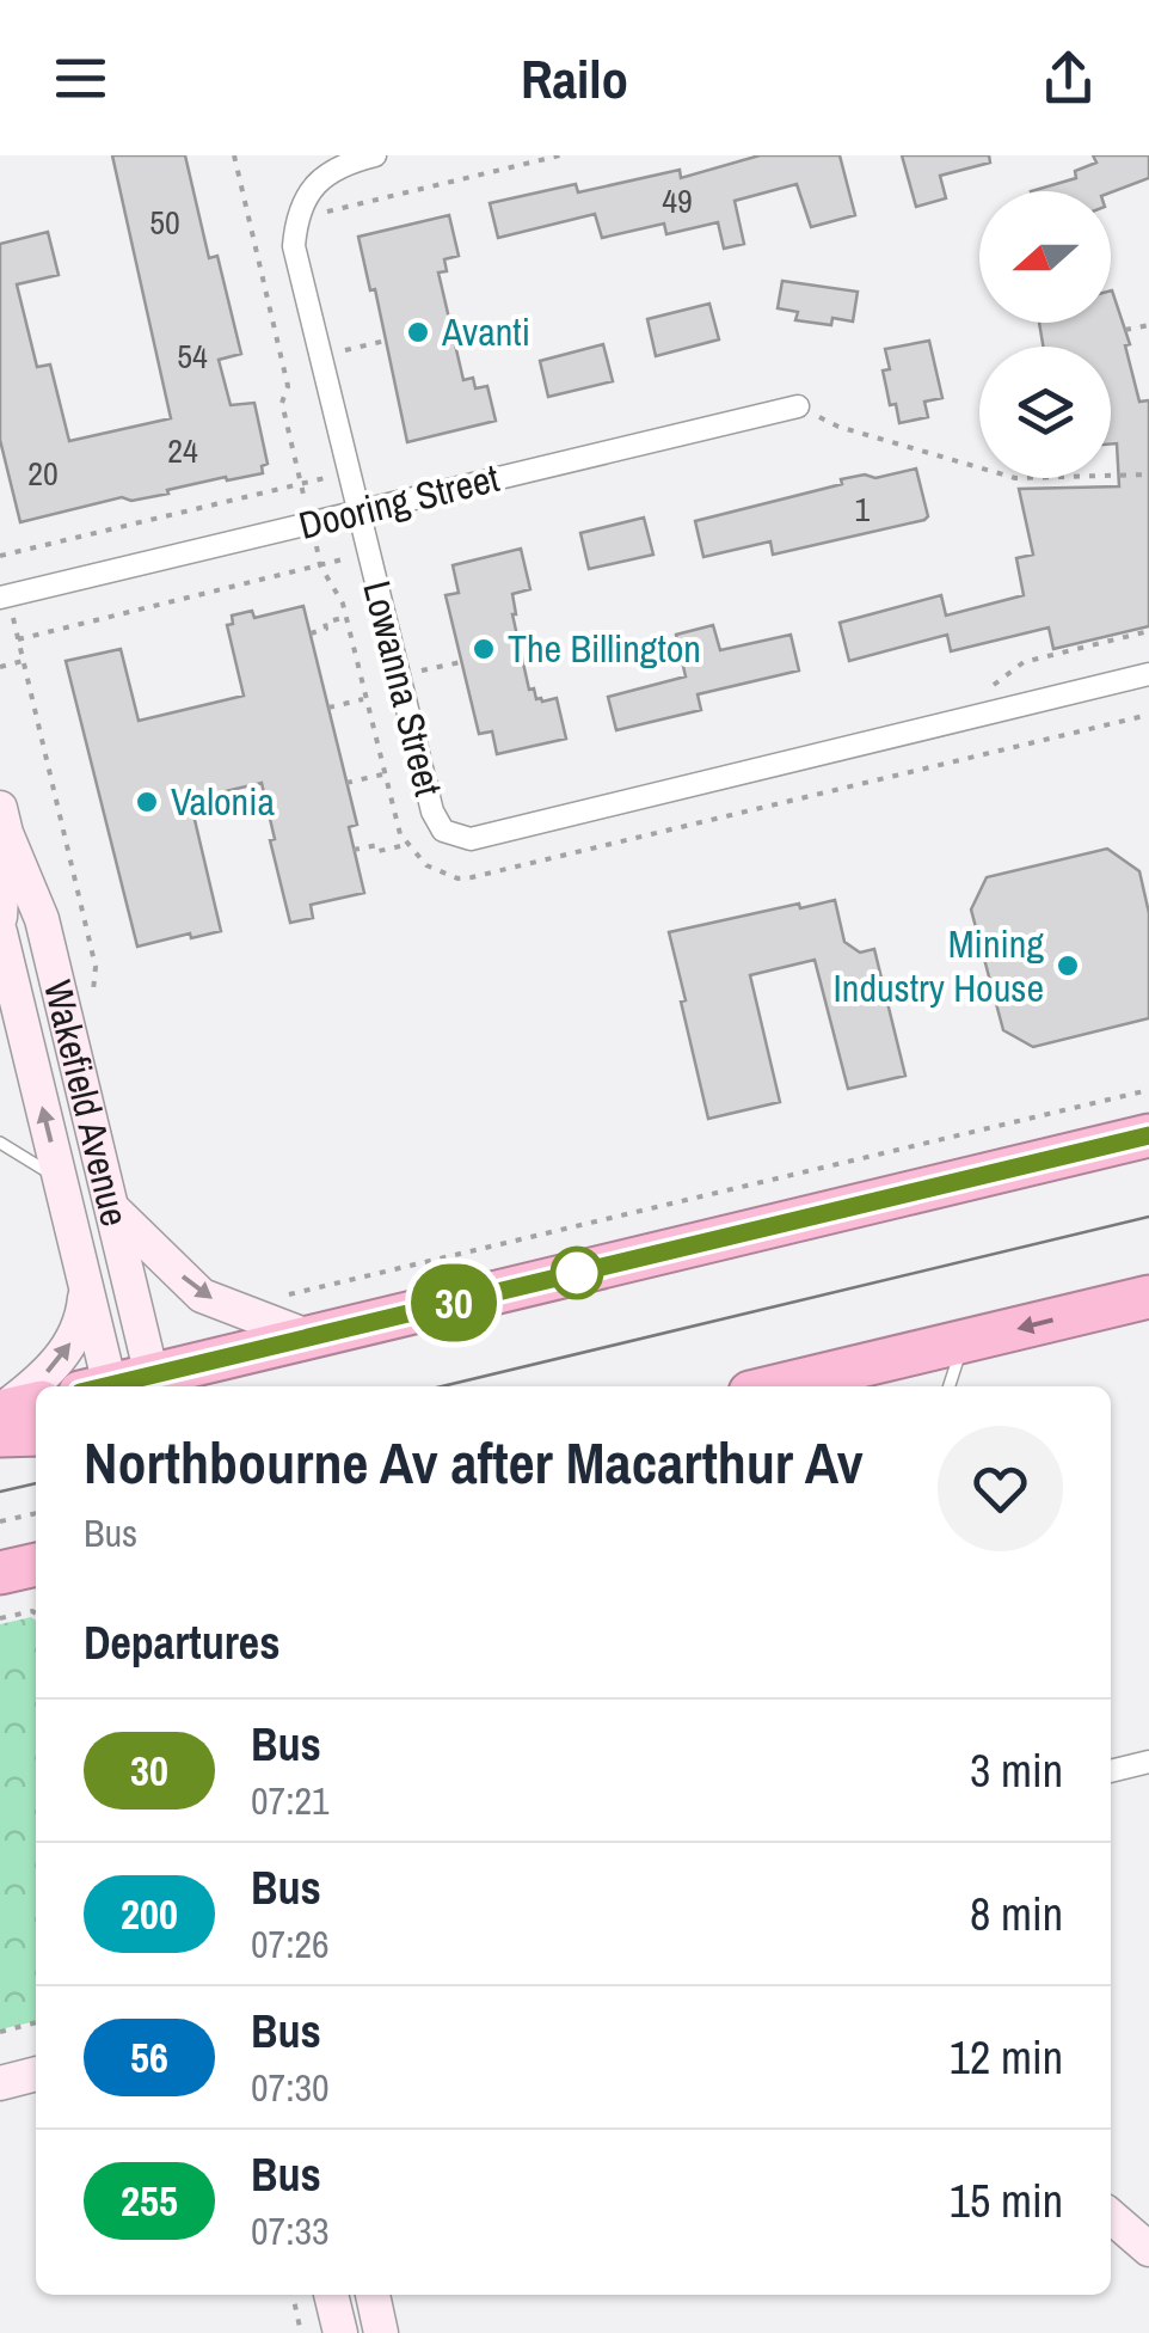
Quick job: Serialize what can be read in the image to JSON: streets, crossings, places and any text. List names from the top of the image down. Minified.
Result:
{"streets":{"main road":["Wakefield Avenue"],"street":["Dooring Street","Lowanna Street"]},"crossings":[["Dooring Street","Lowanna Street"]],"places":["Avanti","The Billington","Valonia","Mining Industry House"],"lines":["bus line 30"],"house_numbers":["49","50","54","24","20","1"],"north":"left","page":{"header":"Railo","on_map":"30","heading":[["Northbourne Av after Macarthur Av","Bus"],"Departures"],"list":[{"mark":"30","name":"Bus","note":"07:21","value":"3 min"},{"mark":"200","name":"Bus","note":"07:26","value":"8 min"},{"mark":"56","name":"Bus","note":"07:30","value":"12 min"},{"mark":"255","name":"Bus","note":"07:33","value":"15 min"}]}}
